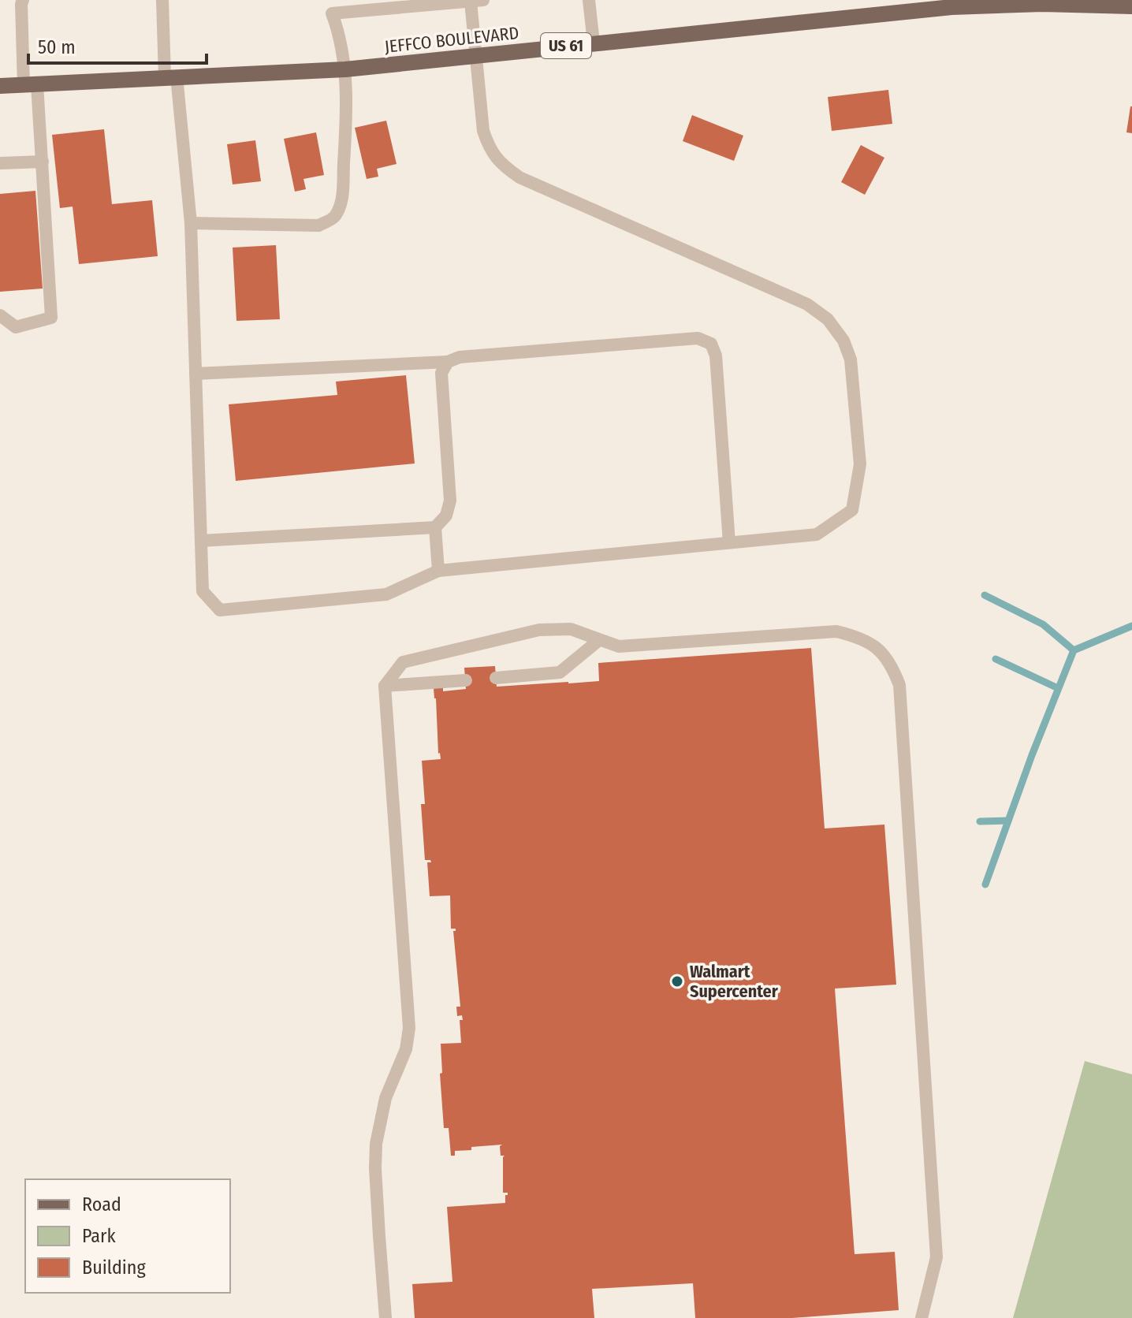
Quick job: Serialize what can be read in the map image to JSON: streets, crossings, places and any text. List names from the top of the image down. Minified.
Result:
{"streets":{"main road":["JEFFCO BOULEVARD","US 61"]},"places":["Walmart Supercenter"],"legend":["Road","Park","Building"],"scale_bar":"50 m"}
